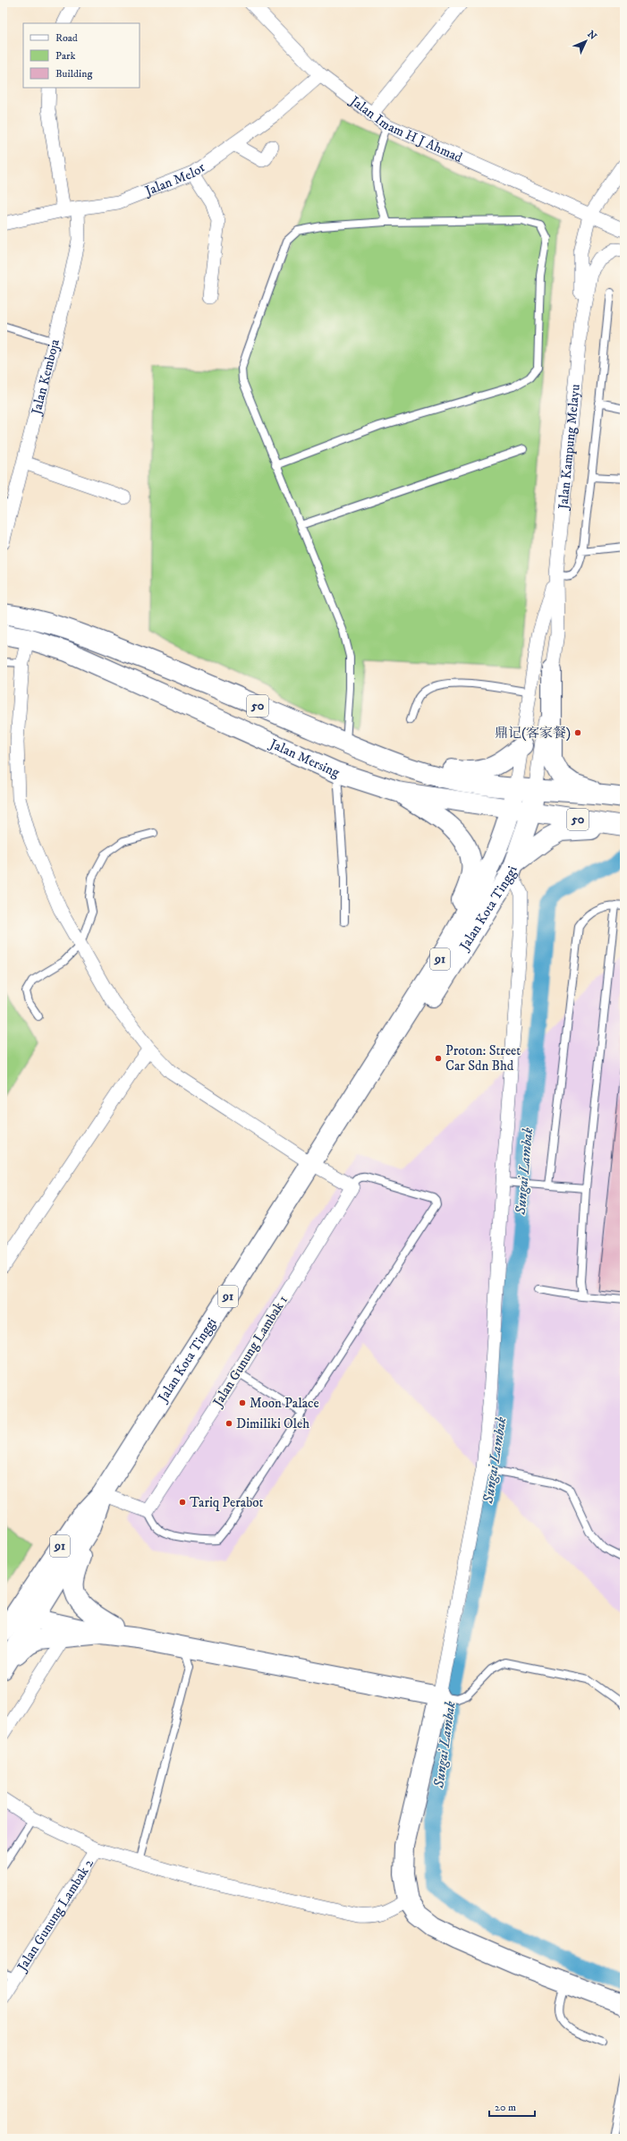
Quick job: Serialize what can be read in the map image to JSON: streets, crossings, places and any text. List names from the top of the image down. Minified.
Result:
{"streets":{"main road":["50","Jalan Mersing","Jalan Kota Tinggi","91"],"street":["Jalan Imam H J Ahmad","Jalan Melor","Jalan Kemboja","Jalan Kampung Melayu","Jalan Gunung Lambak 1","Jalan Gunung Lambak 2"]},"crossings":[["Jalan Imam H J Ahmad","Jalan Melor"],["Jalan Melor","Jalan Kemboja"],["Jalan Kampung Melayu","Jalan Mersing"],["Jalan Kampung Melayu","Jalan Kota Tinggi"],["Jalan Mersing","Jalan Kota Tinggi"]],"water":["Sungai Lambak"],"places":["鼎记(客家餐)","Proton: Street Car Sdn Bhd","Moon Palace","Dimiliki Oleh","Tariq Perabot"],"legend":["Road","Park","Building"],"scale_bar":"20 m","north":"top right"}
